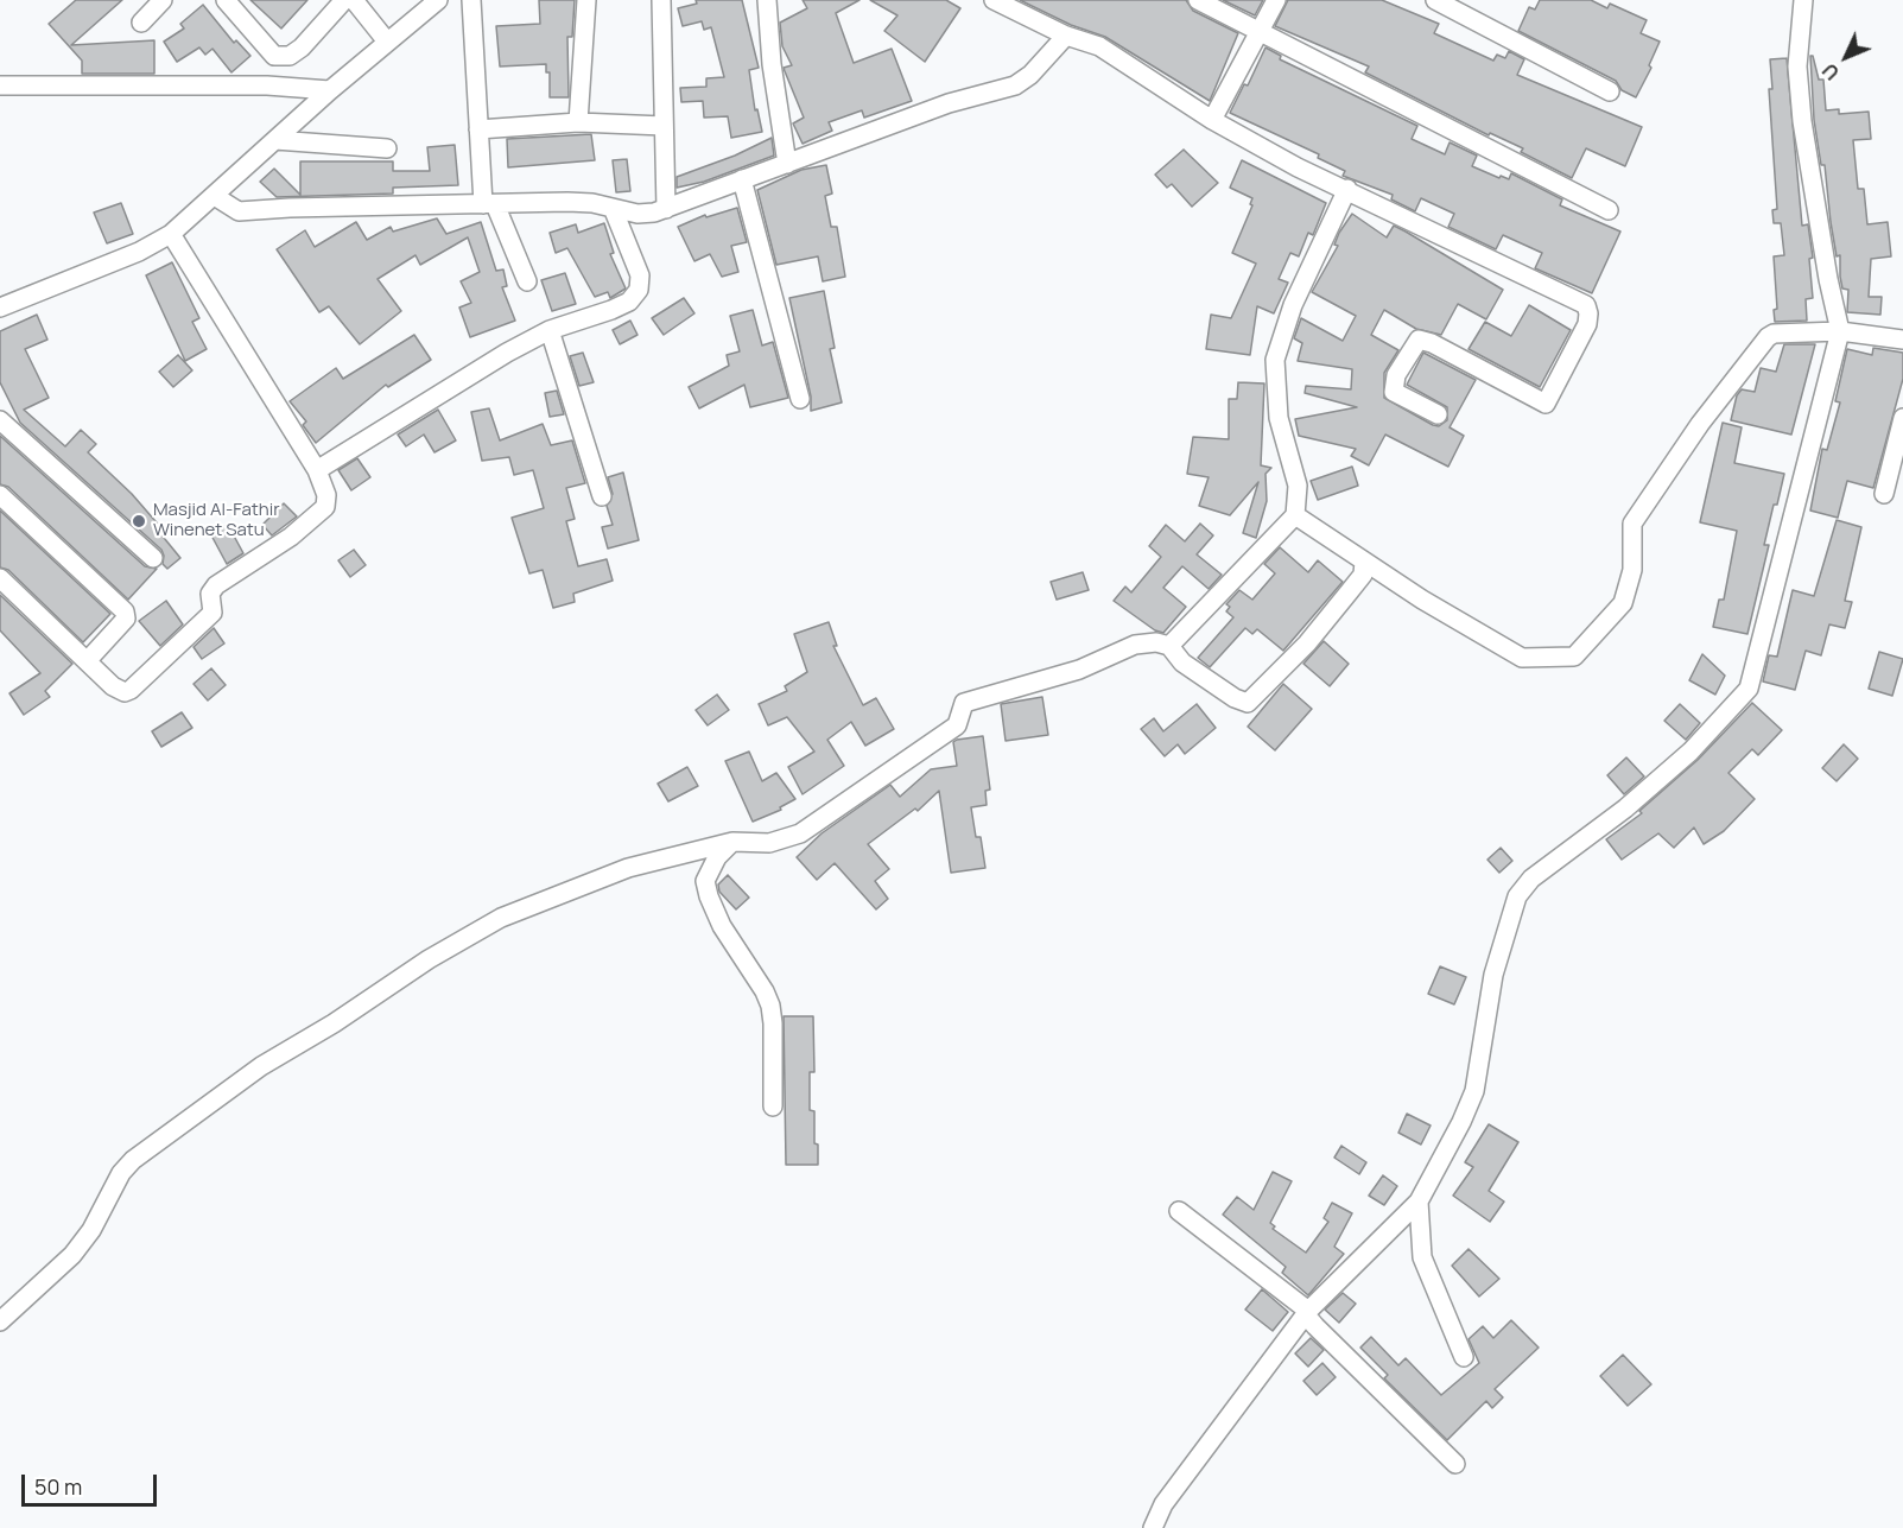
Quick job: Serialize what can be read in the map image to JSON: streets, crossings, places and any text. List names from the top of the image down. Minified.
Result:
{"places":["Masjid Al-Fathir Winenet Satu"],"scale_bar":"50 m","north":"bottom left"}
